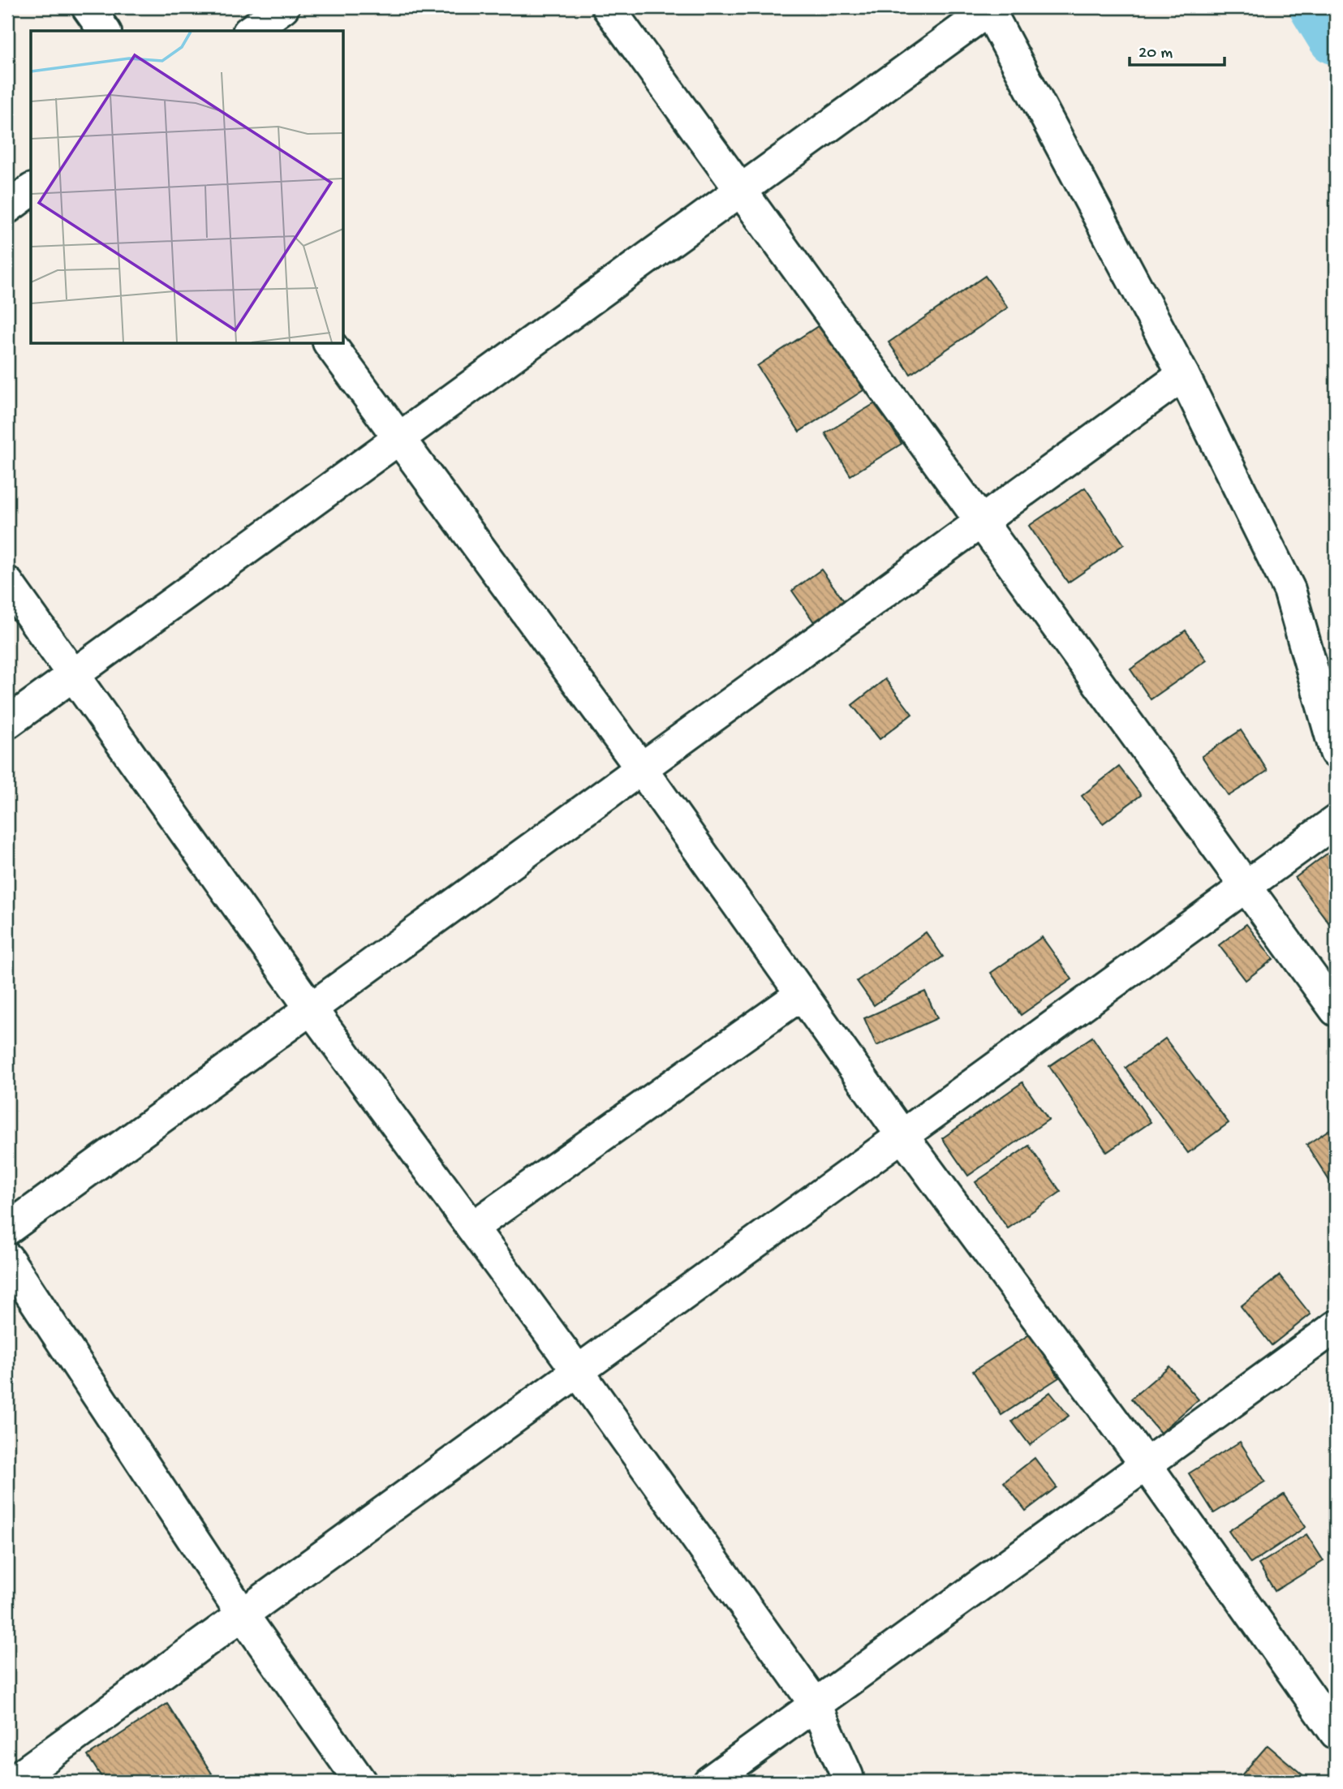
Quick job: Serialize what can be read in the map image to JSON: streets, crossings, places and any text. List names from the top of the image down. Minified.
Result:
{"scale_bar":"20 m"}
